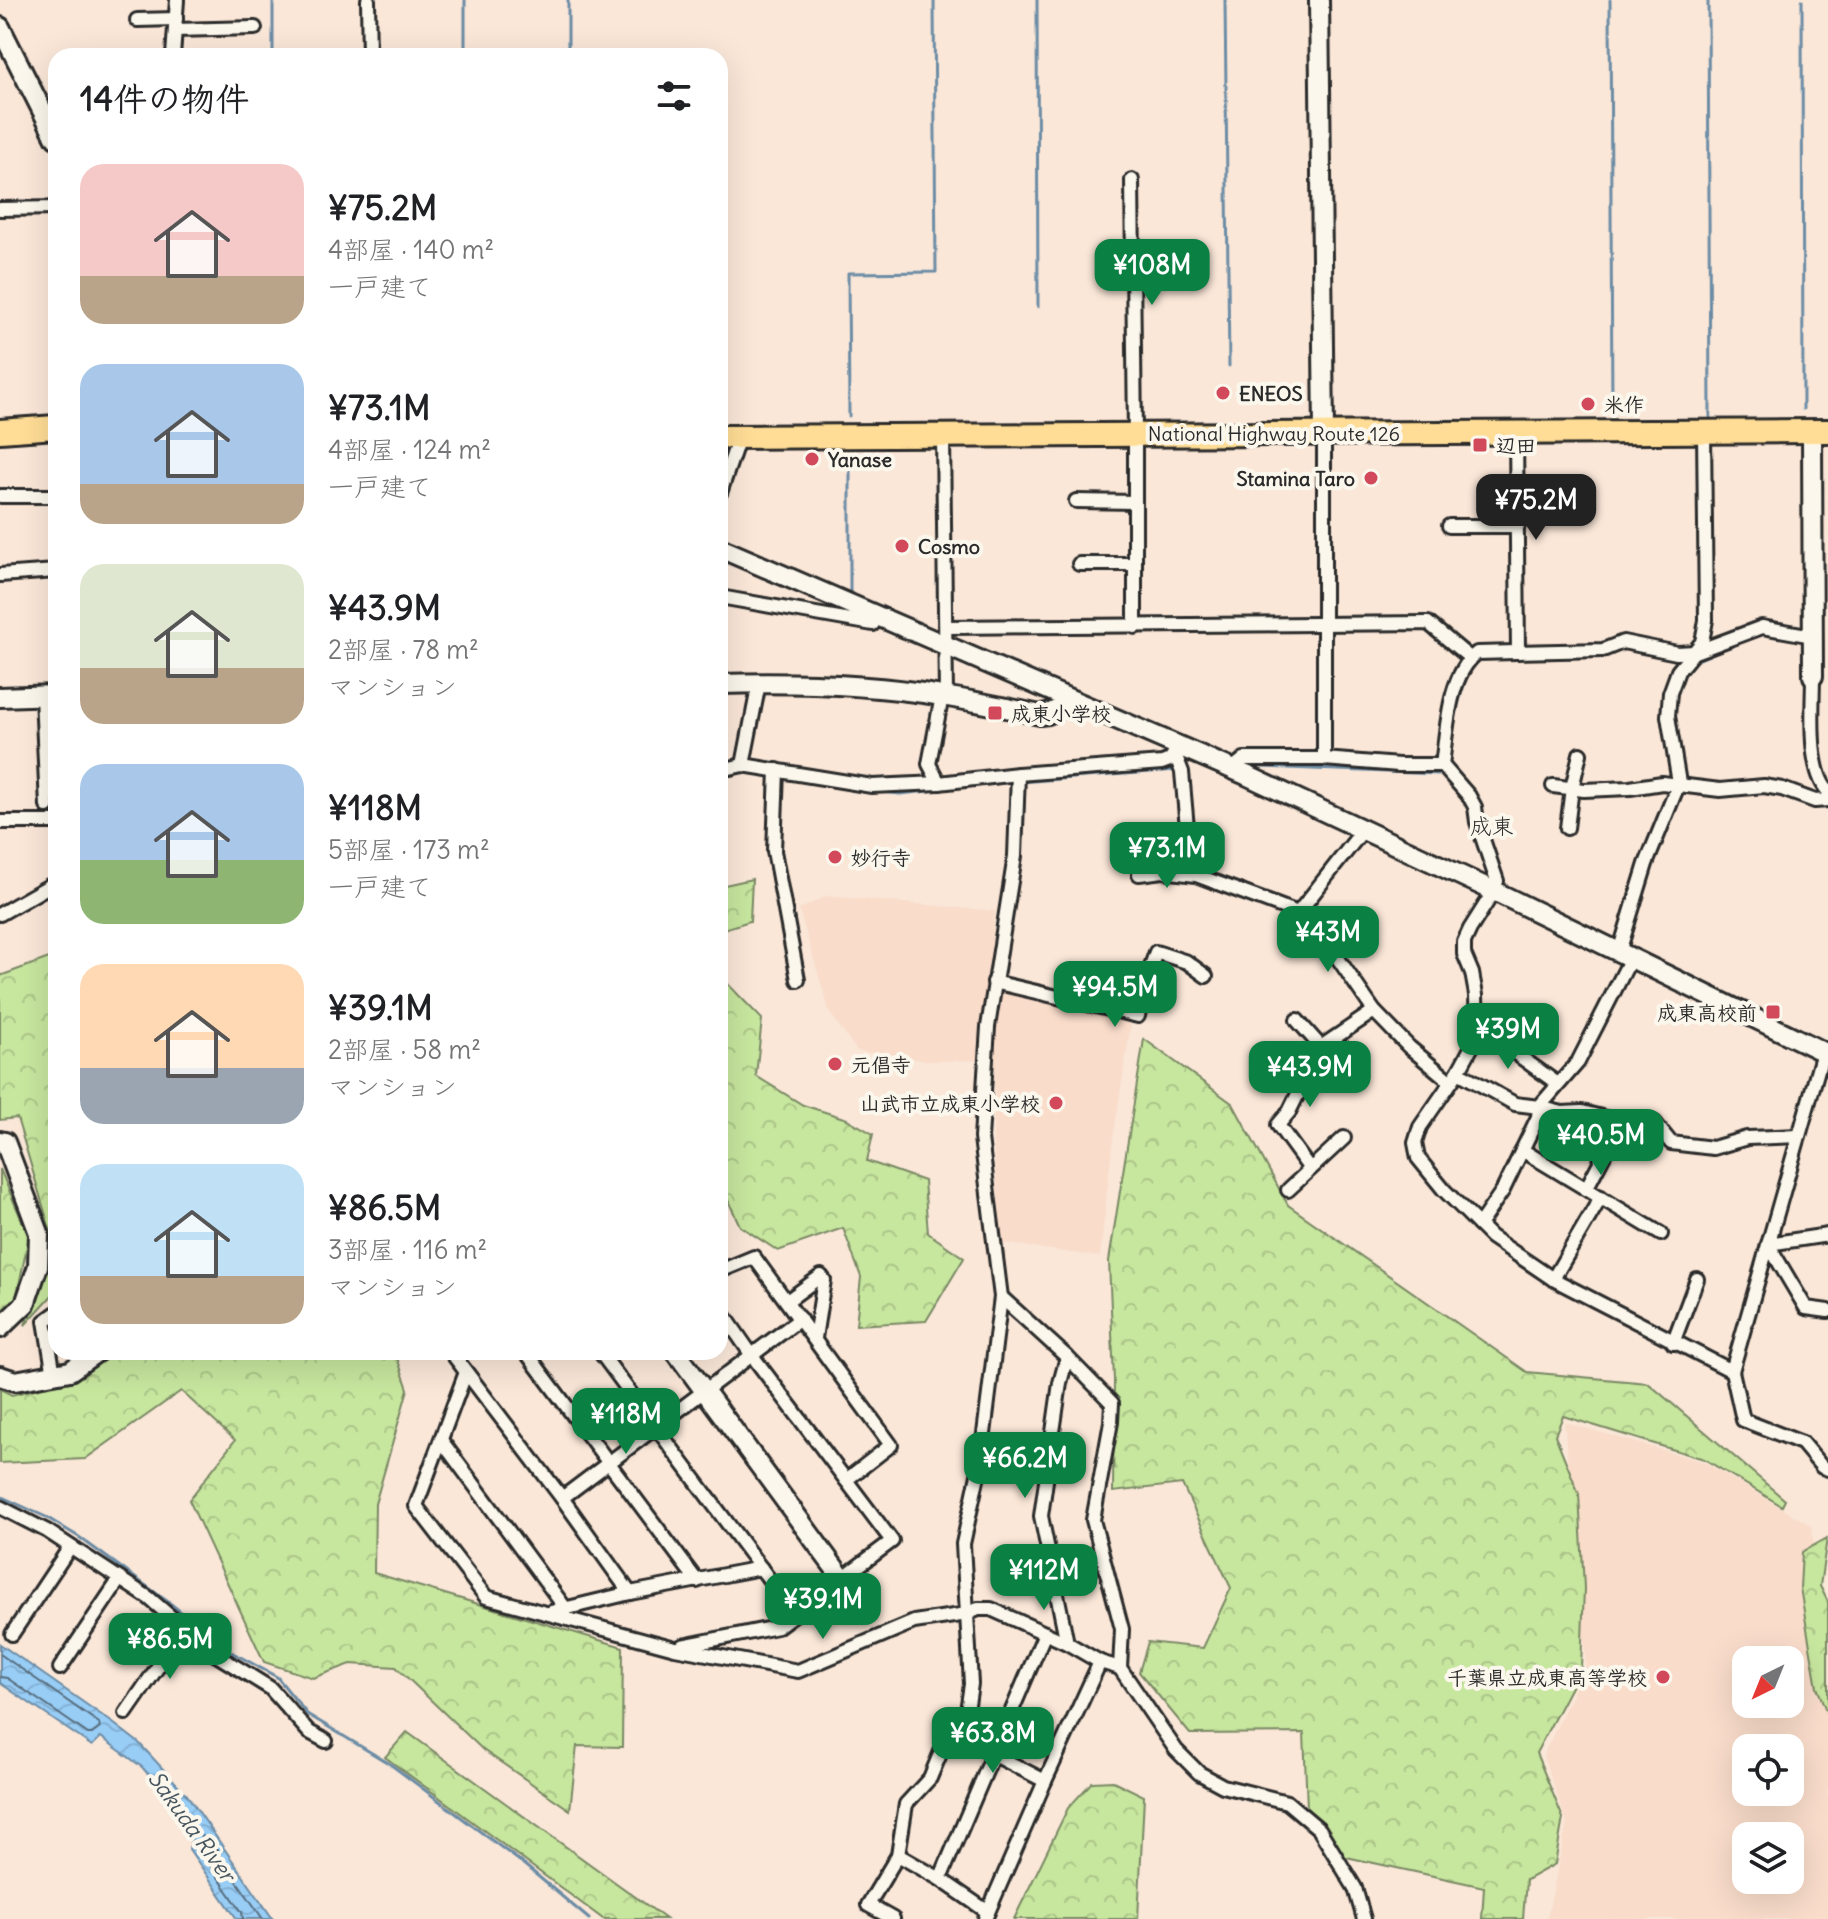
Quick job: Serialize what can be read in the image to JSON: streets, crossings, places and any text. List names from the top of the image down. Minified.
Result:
{"streets":{"highway":["National Highway Route 126"]},"districts":["成東"],"water":["Sakuda River"],"places":{"other":["ENEOS","米作","Yanase","Stamina Taro","Cosmo","妙行寺","元倡寺","山武市立成東小学校","千葉県立成東高等学校"],"transit":["辺田","成東小学校","成東高校前"]},"north":"bottom left","page":{"heading":"14件の物件","list":[{"name":"¥75.2M","note":"4部屋 · 140 m² · 一戸建て"},{"name":"¥73.1M","note":"4部屋 · 124 m² · 一戸建て"},{"name":"¥43.9M","note":"2部屋 · 78 m² · マンション"},{"name":"¥118M","note":"5部屋 · 173 m² · 一戸建て"},{"name":"¥39.1M","note":"2部屋 · 58 m² · マンション"},{"name":"¥86.5M","note":"3部屋 · 116 m² · マンション"}],"price":["¥108M","¥75.2M","¥73.1M","¥43M","¥94.5M","¥39M","¥43.9M","¥40.5M","¥118M","¥66.2M","¥112M","¥39.1M","¥86.5M","¥63.8M"]}}
